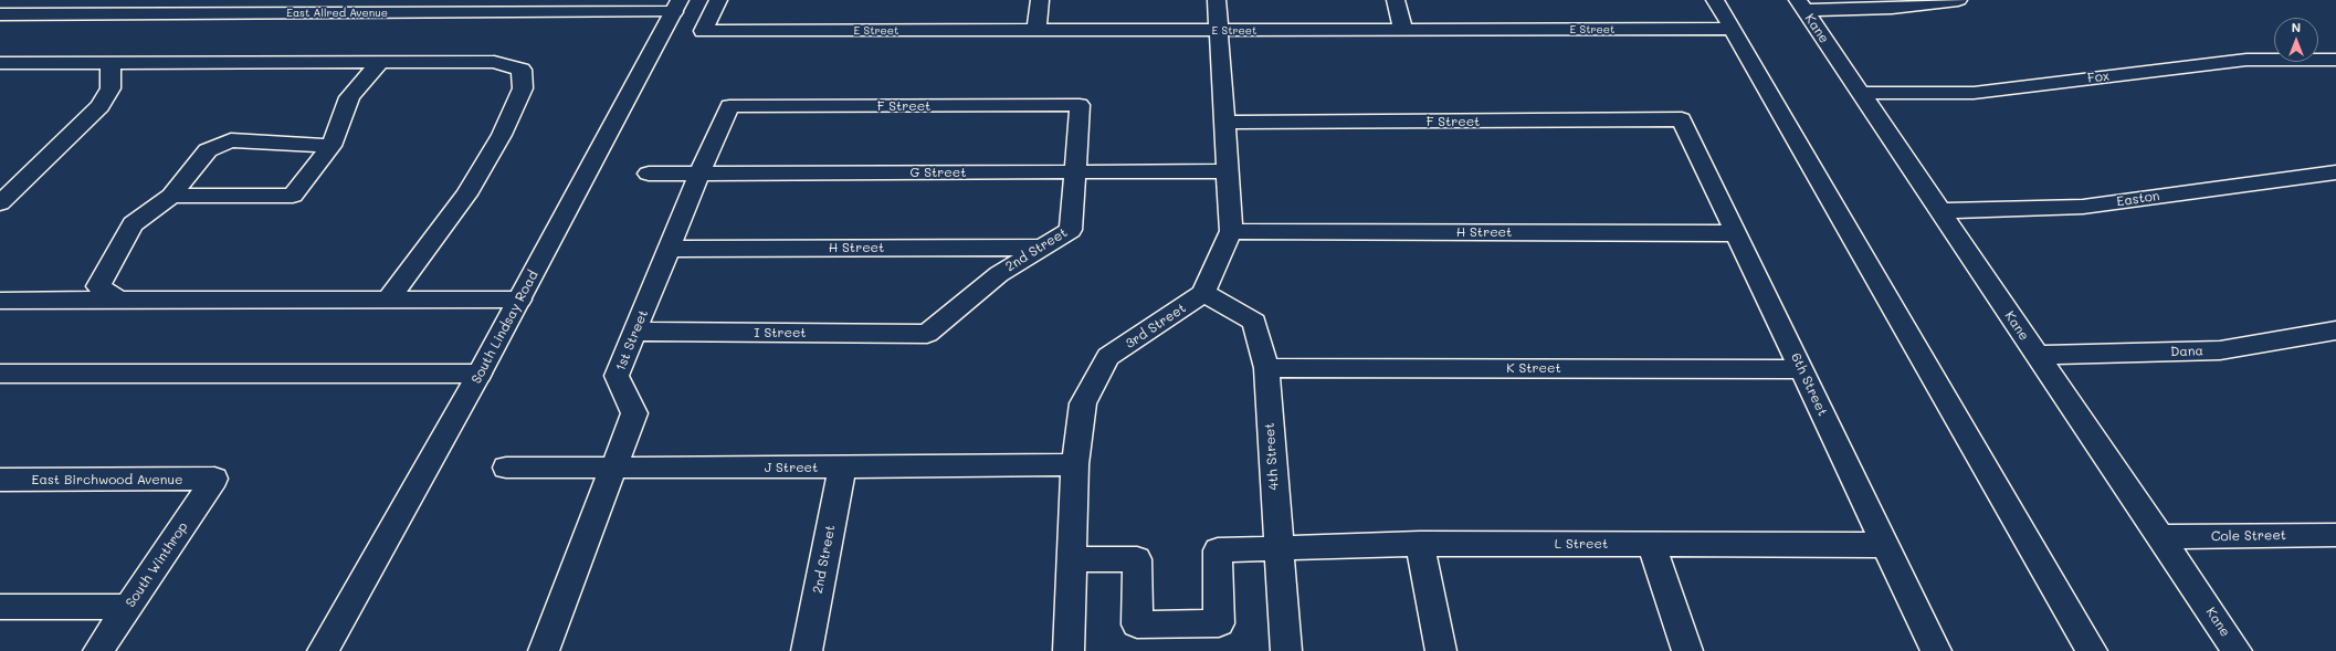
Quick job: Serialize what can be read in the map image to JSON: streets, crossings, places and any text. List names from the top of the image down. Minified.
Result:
{"streets":{"street":["East Allred Avenue","Kane","E Street","Fox","F Street","G Street","Easton","H Street","2nd Street","3rd Street","South Lindsay Road","I Street","1st Street","Dana","K Street","6th Street","4th Street","J Street","East Birchwood Avenue","Cole Street","L Street","South Winthrop"]},"crossings":[["East Allred Avenue","South Lindsay Road"],["Kane","Fox"],["Kane","Easton"],["Kane","Dana"],["Kane","Cole Street"],["F Street","2nd Street"],["F Street","1st Street"],["F Street","6th Street"],["G Street","2nd Street"],["G Street","1st Street"],["H Street","2nd Street"],["H Street","1st Street"],["H Street","6th Street"],["2nd Street","I Street"],["2nd Street","J Street"],["3rd Street","4th Street"],["3rd Street","J Street"],["3rd Street","L Street"],["I Street","1st Street"],["1st Street","J Street"],["K Street","6th Street"],["K Street","4th Street"],["6th Street","L Street"],["4th Street","L Street"],["East Birchwood Avenue","South Winthrop"]],"north":"top"}
